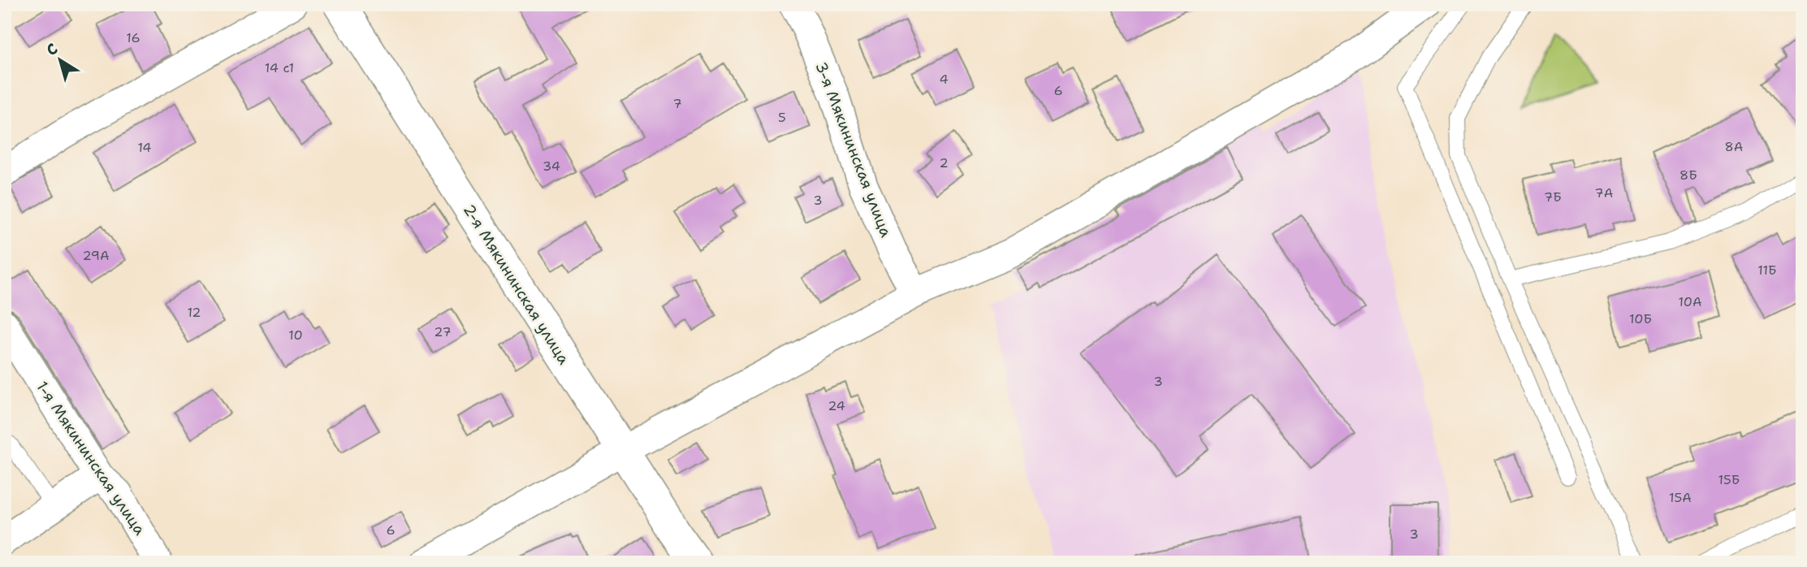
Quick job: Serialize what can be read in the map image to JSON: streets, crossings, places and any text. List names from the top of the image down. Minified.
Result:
{"streets":{"street":["3-я Мякининская улица","2-я Мякининская улица","1-я Мякининская улица"]},"house_numbers":["16","14 с1","4","6","7","5","8А","14","2","34","8Б","7А","7Б","3","29А","11Б","10А","12","10Б","27","10","3","24","15Б","15А","6","3"],"north":"top left"}
